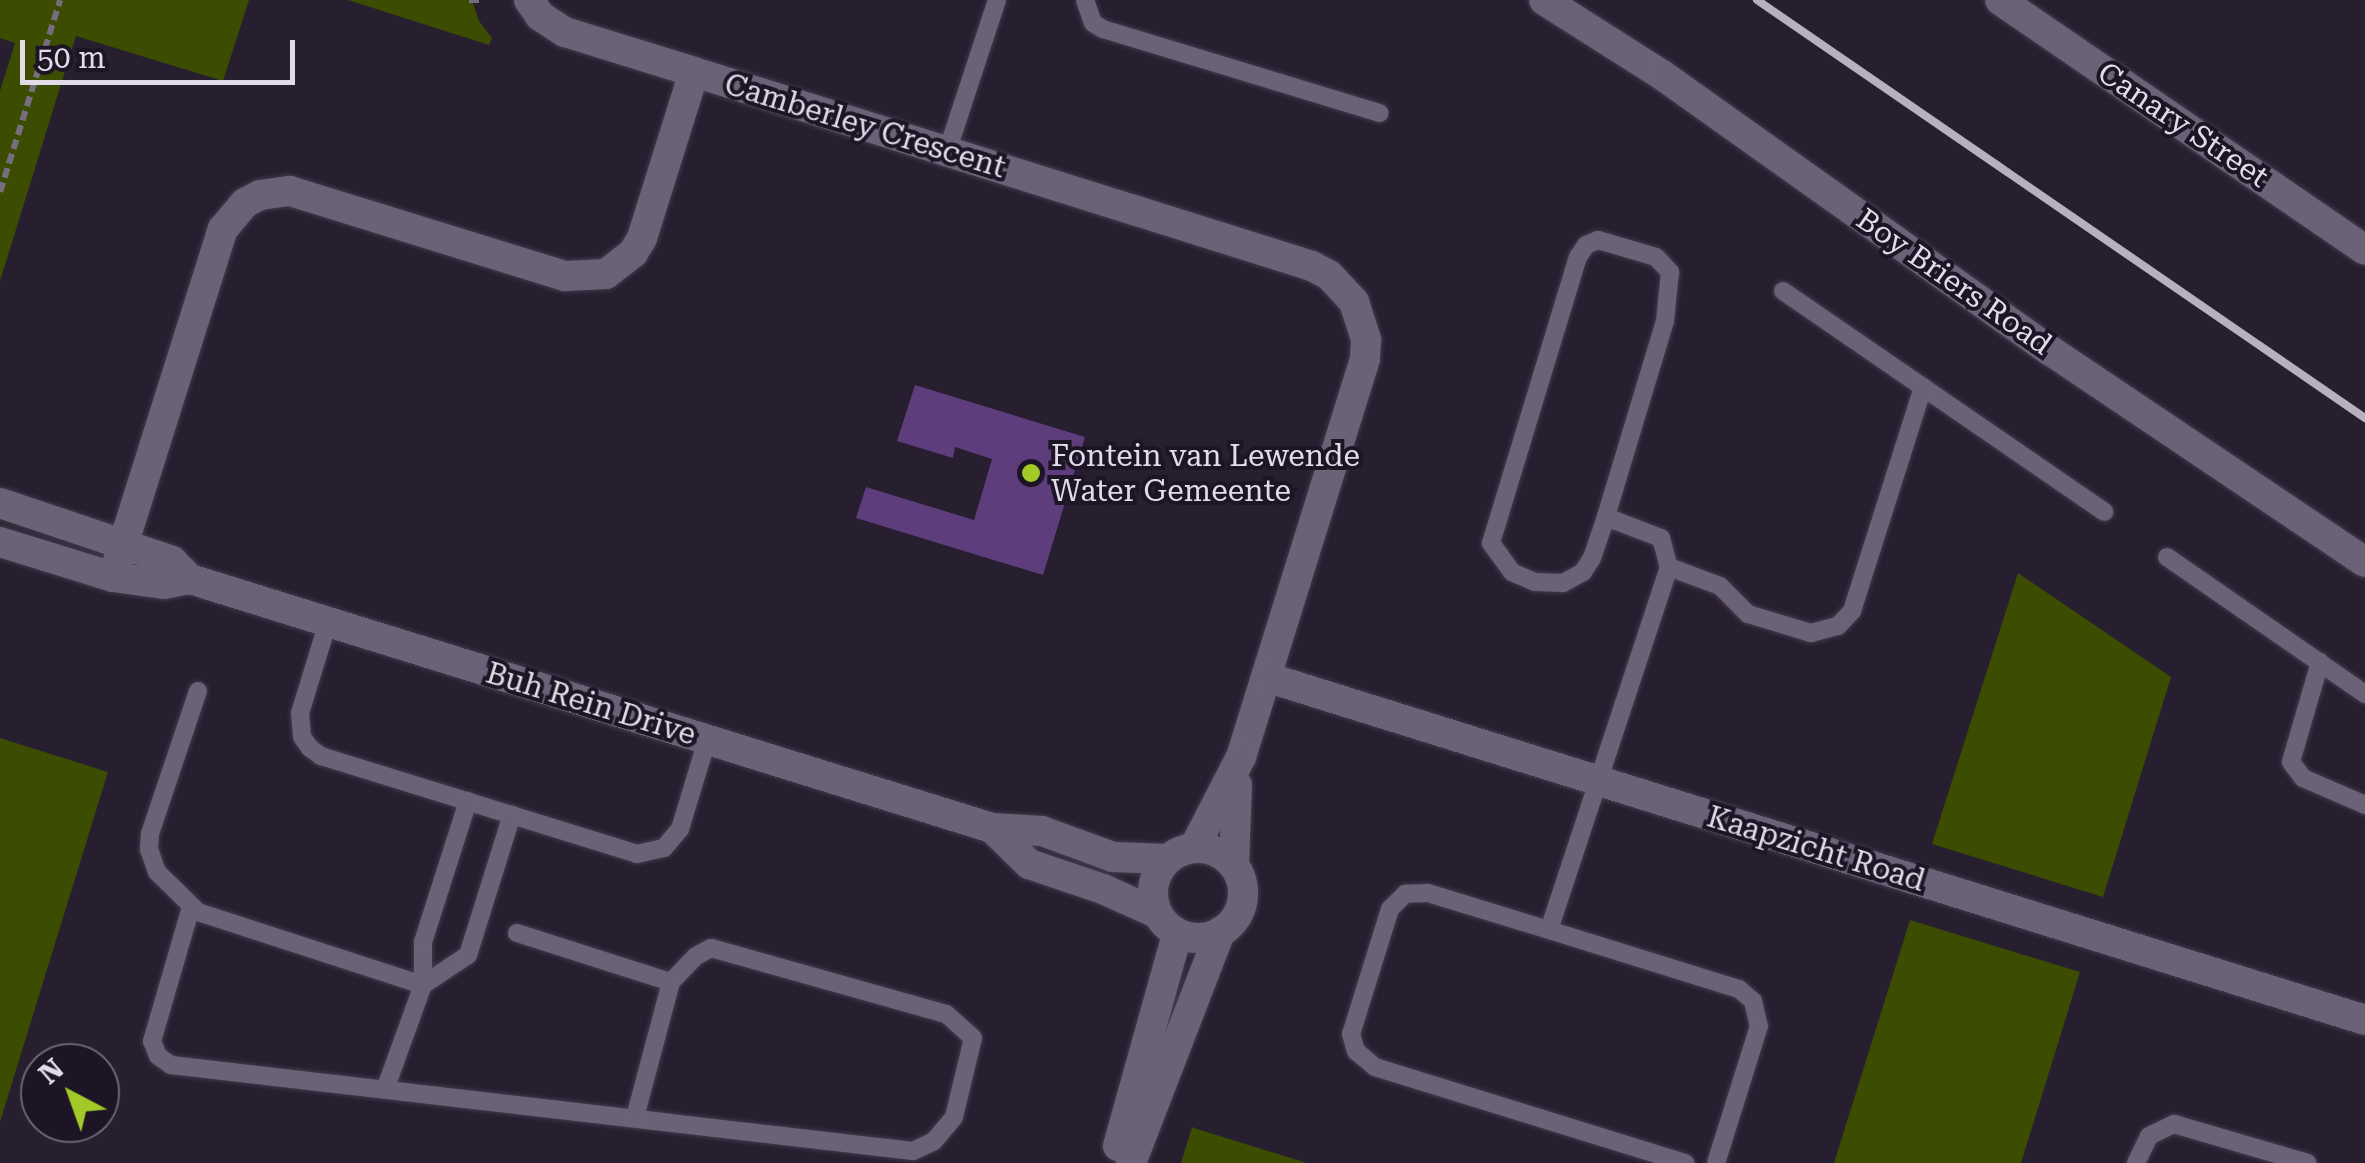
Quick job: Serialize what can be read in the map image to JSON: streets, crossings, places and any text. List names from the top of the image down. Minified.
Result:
{"streets":{"street":["Canary Street","Camberley Crescent","Boy Briers Road","Buh Rein Drive","Kaapzicht Road"]},"crossings":[["Camberley Crescent","Buh Rein Drive"],["Camberley Crescent","Kaapzicht Road"]],"places":["Fontein van Lewende Water Gemeente"],"scale_bar":"50 m","north":"top left"}
